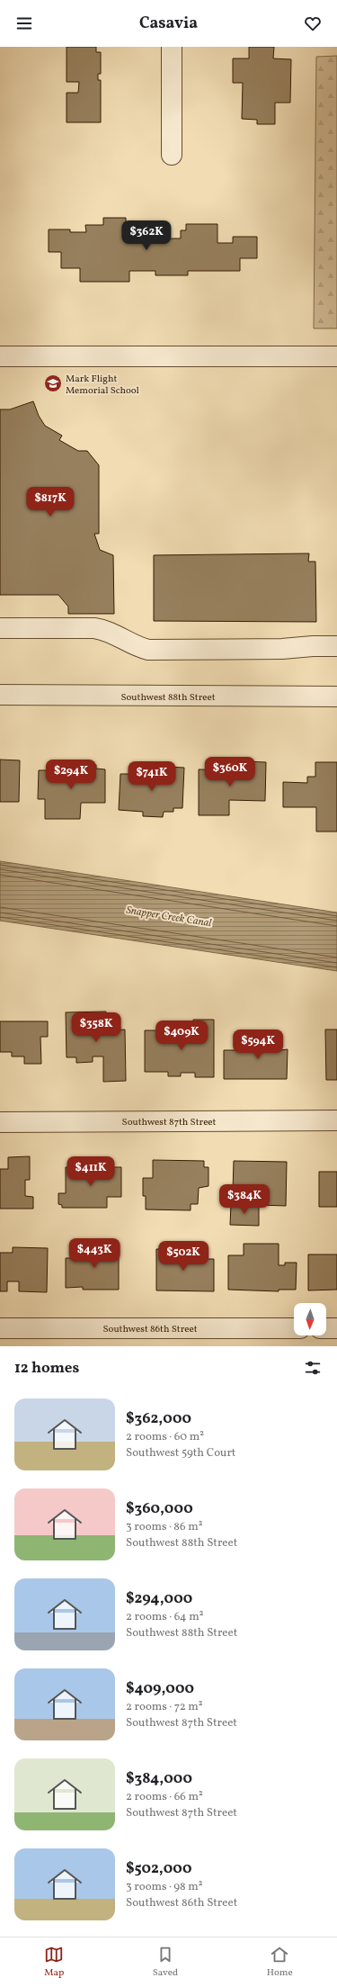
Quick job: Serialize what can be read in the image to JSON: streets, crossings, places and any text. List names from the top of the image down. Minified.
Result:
{"streets":{"street":["Southwest 88th Street","Southwest 87th Street","Southwest 86th Street"]},"water":["Snapper Creek Canal"],"places":{"school or university":["Mark Flight Memorial School"]},"north":"bottom","page":{"header":"Casavia","price":["$362K","$817K","$360K","$294K","$741K","$358K","$409K","$594K","$411K","$384K","$443K","$502K"],"heading":"12 homes","list":[{"name":"$362,000","note":"2 rooms · 60 m² · Southwest 59th Court"},{"name":"$360,000","note":"3 rooms · 86 m² · Southwest 88th Street"},{"name":"$294,000","note":"2 rooms · 64 m² · Southwest 88th Street"},{"name":"$409,000","note":"2 rooms · 72 m² · Southwest 87th Street"},{"name":"$384,000","note":"2 rooms · 66 m² · Southwest 87th Street"},{"name":"$502,000","note":"3 rooms · 98 m² · Southwest 86th Street"}],"tabs":["Map","Saved","Home"]}}
